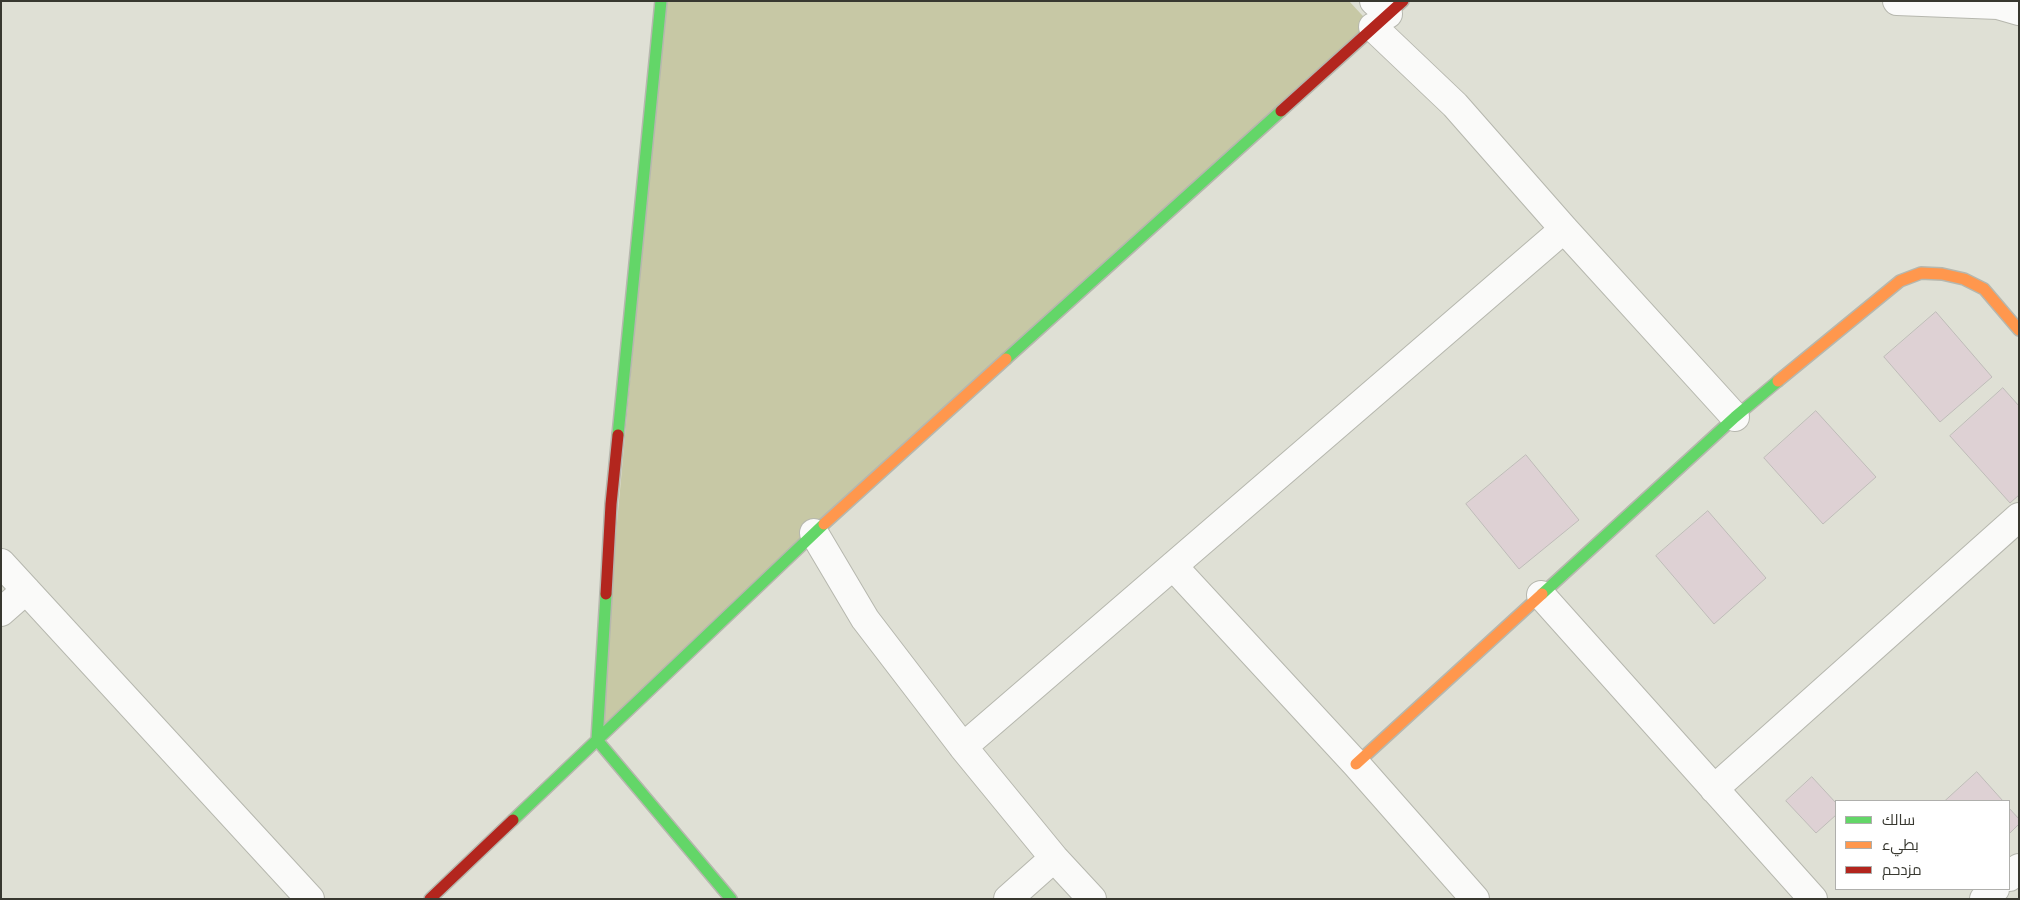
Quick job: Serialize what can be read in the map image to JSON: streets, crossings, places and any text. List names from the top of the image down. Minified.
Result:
{"legend":["سالك","بطيء","مزدحم"]}
